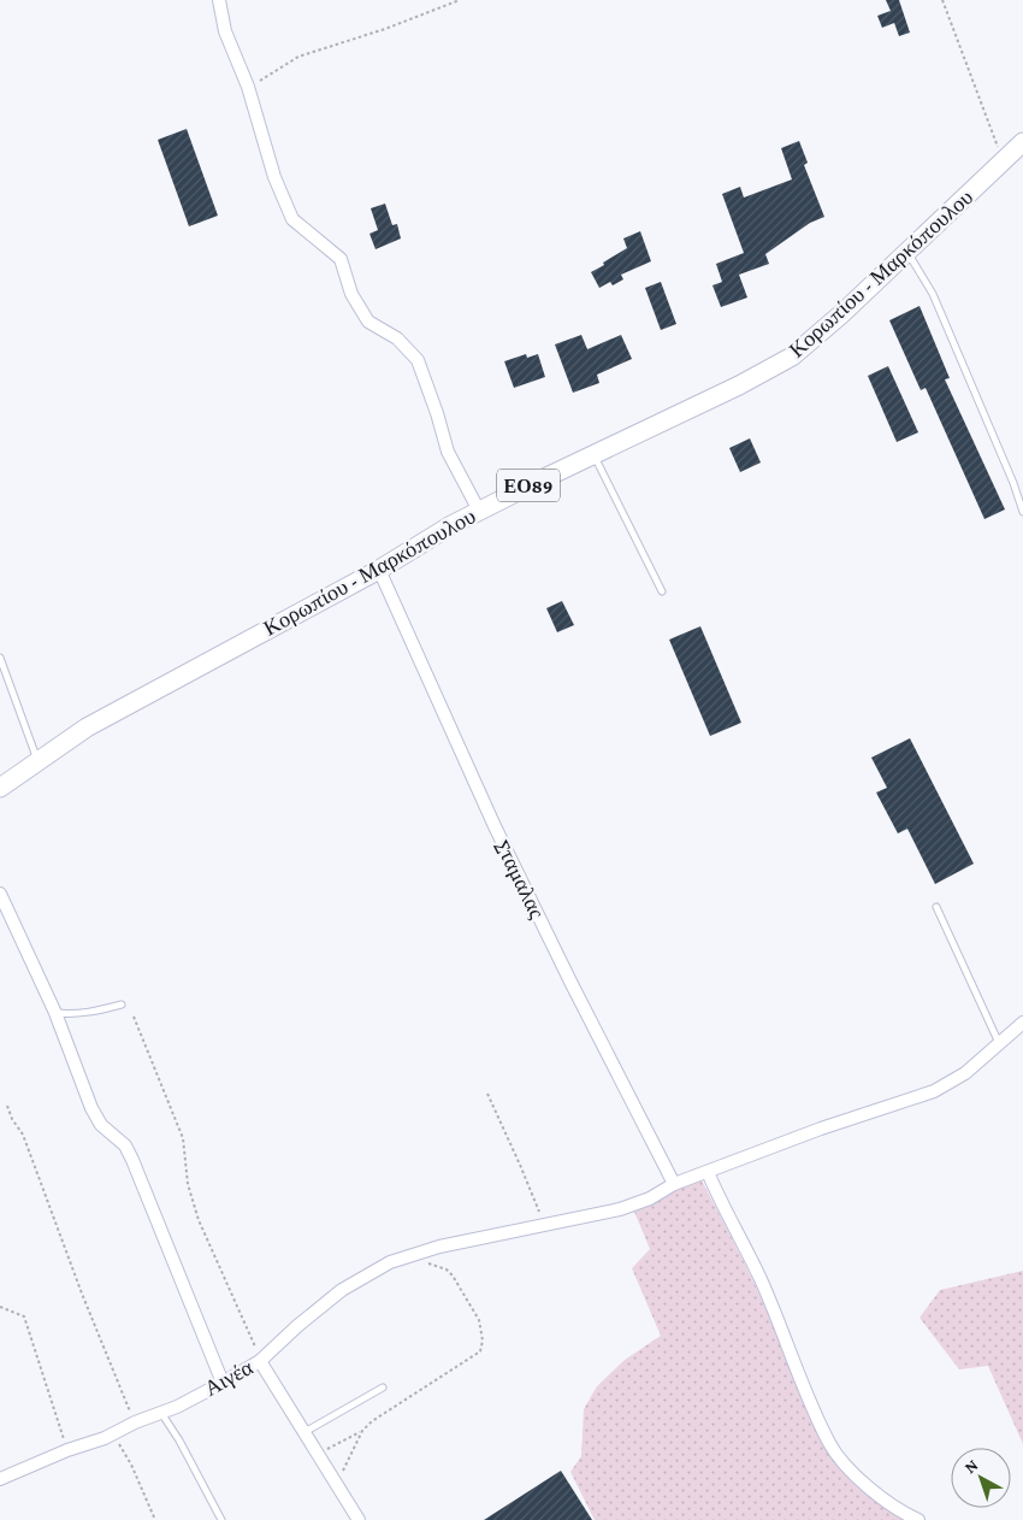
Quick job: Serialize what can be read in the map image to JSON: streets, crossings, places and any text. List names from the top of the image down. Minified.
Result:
{"streets":{"main road":["Κορωπίου - Μαρκόπουλου","ΕΟ89"],"street":["Σταμαλας","Αιγέα"]},"crossings":[["Κορωπίου - Μαρκόπουλου","Σταμαλας"],["Σταμαλας","Αιγέα"]],"north":"top left"}
